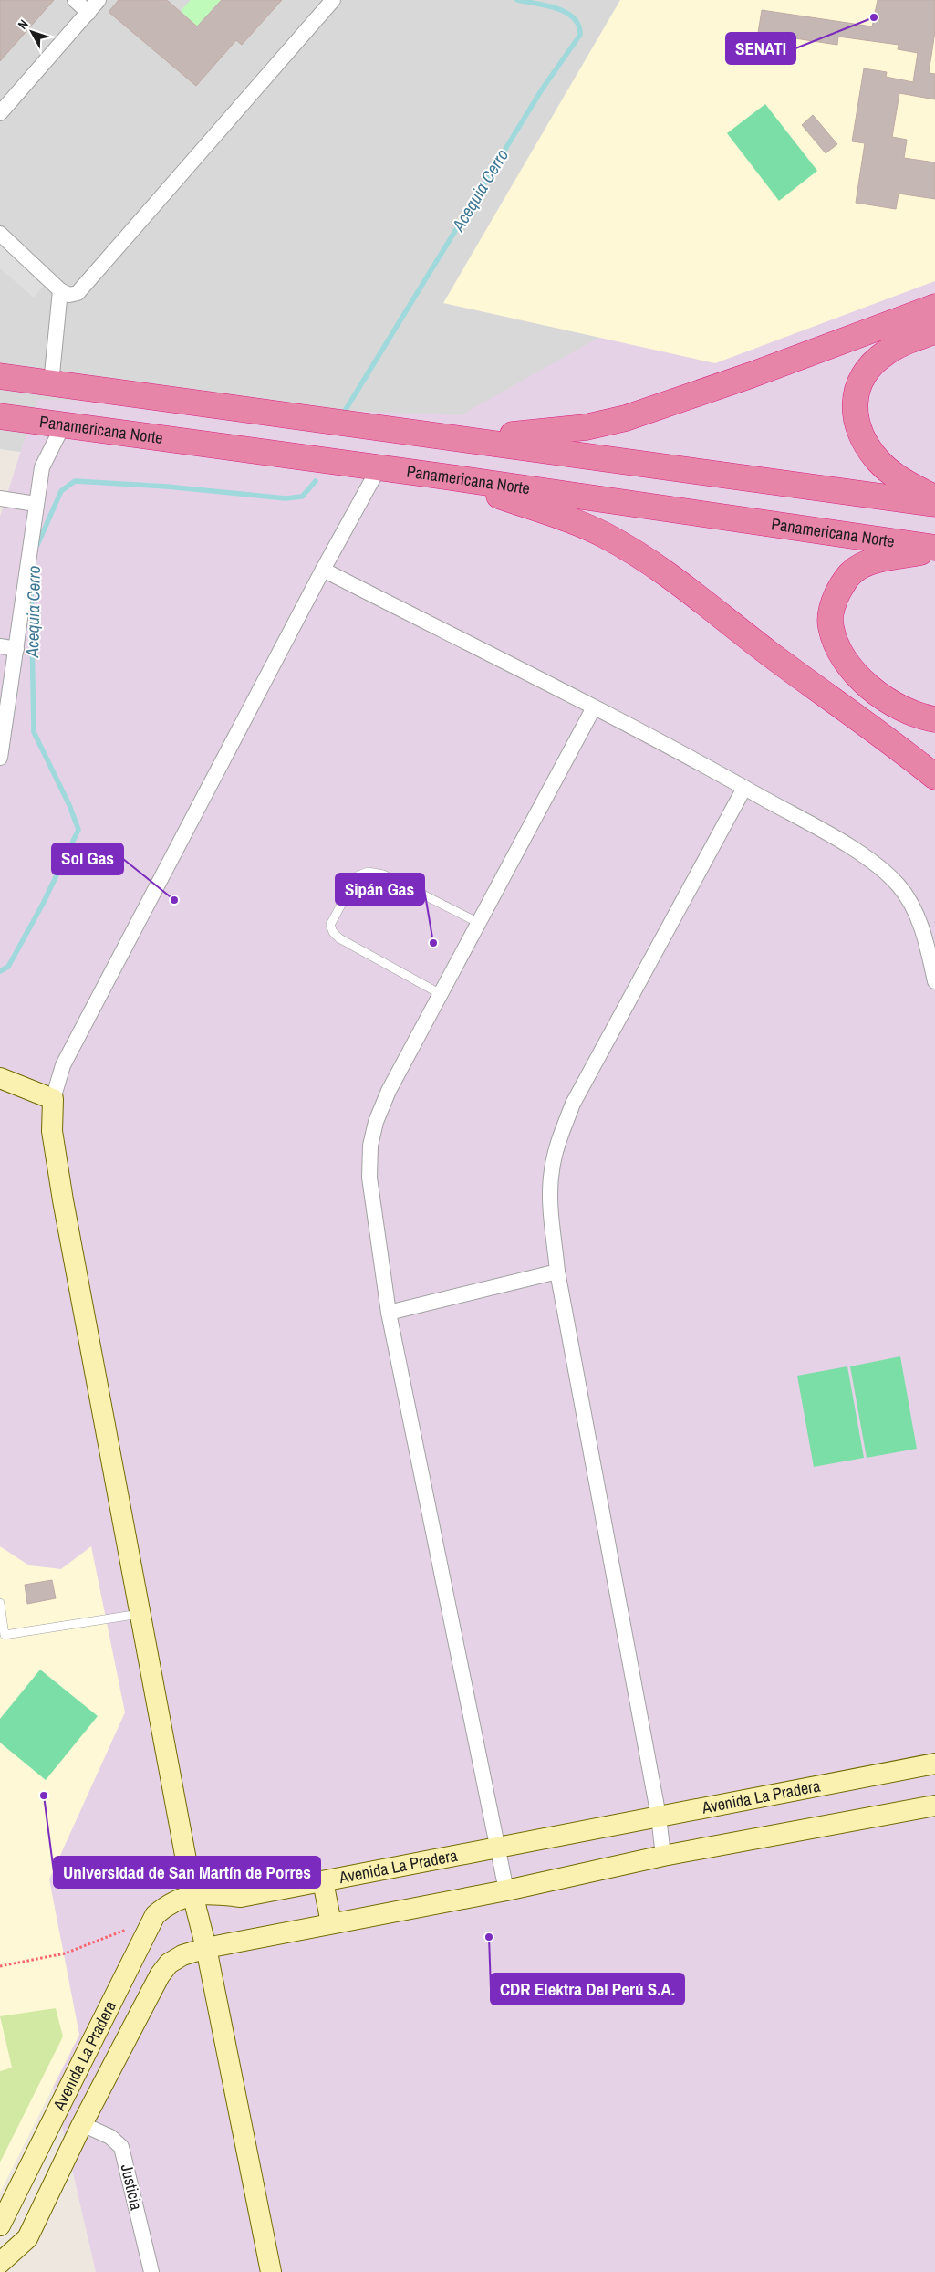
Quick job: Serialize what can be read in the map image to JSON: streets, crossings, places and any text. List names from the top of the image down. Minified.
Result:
{"streets":{"highway":["Panamericana Norte"],"street":["Avenida La Pradera","Justicia"]},"crossings":[["Avenida La Pradera","Justicia"]],"water":["Acequia Cerro"],"places":["SENATI","Sol Gas","Sipán Gas","Universidad de San Martín de Porres","CDR Elektra Del Perú S.A."],"north":"top left"}
